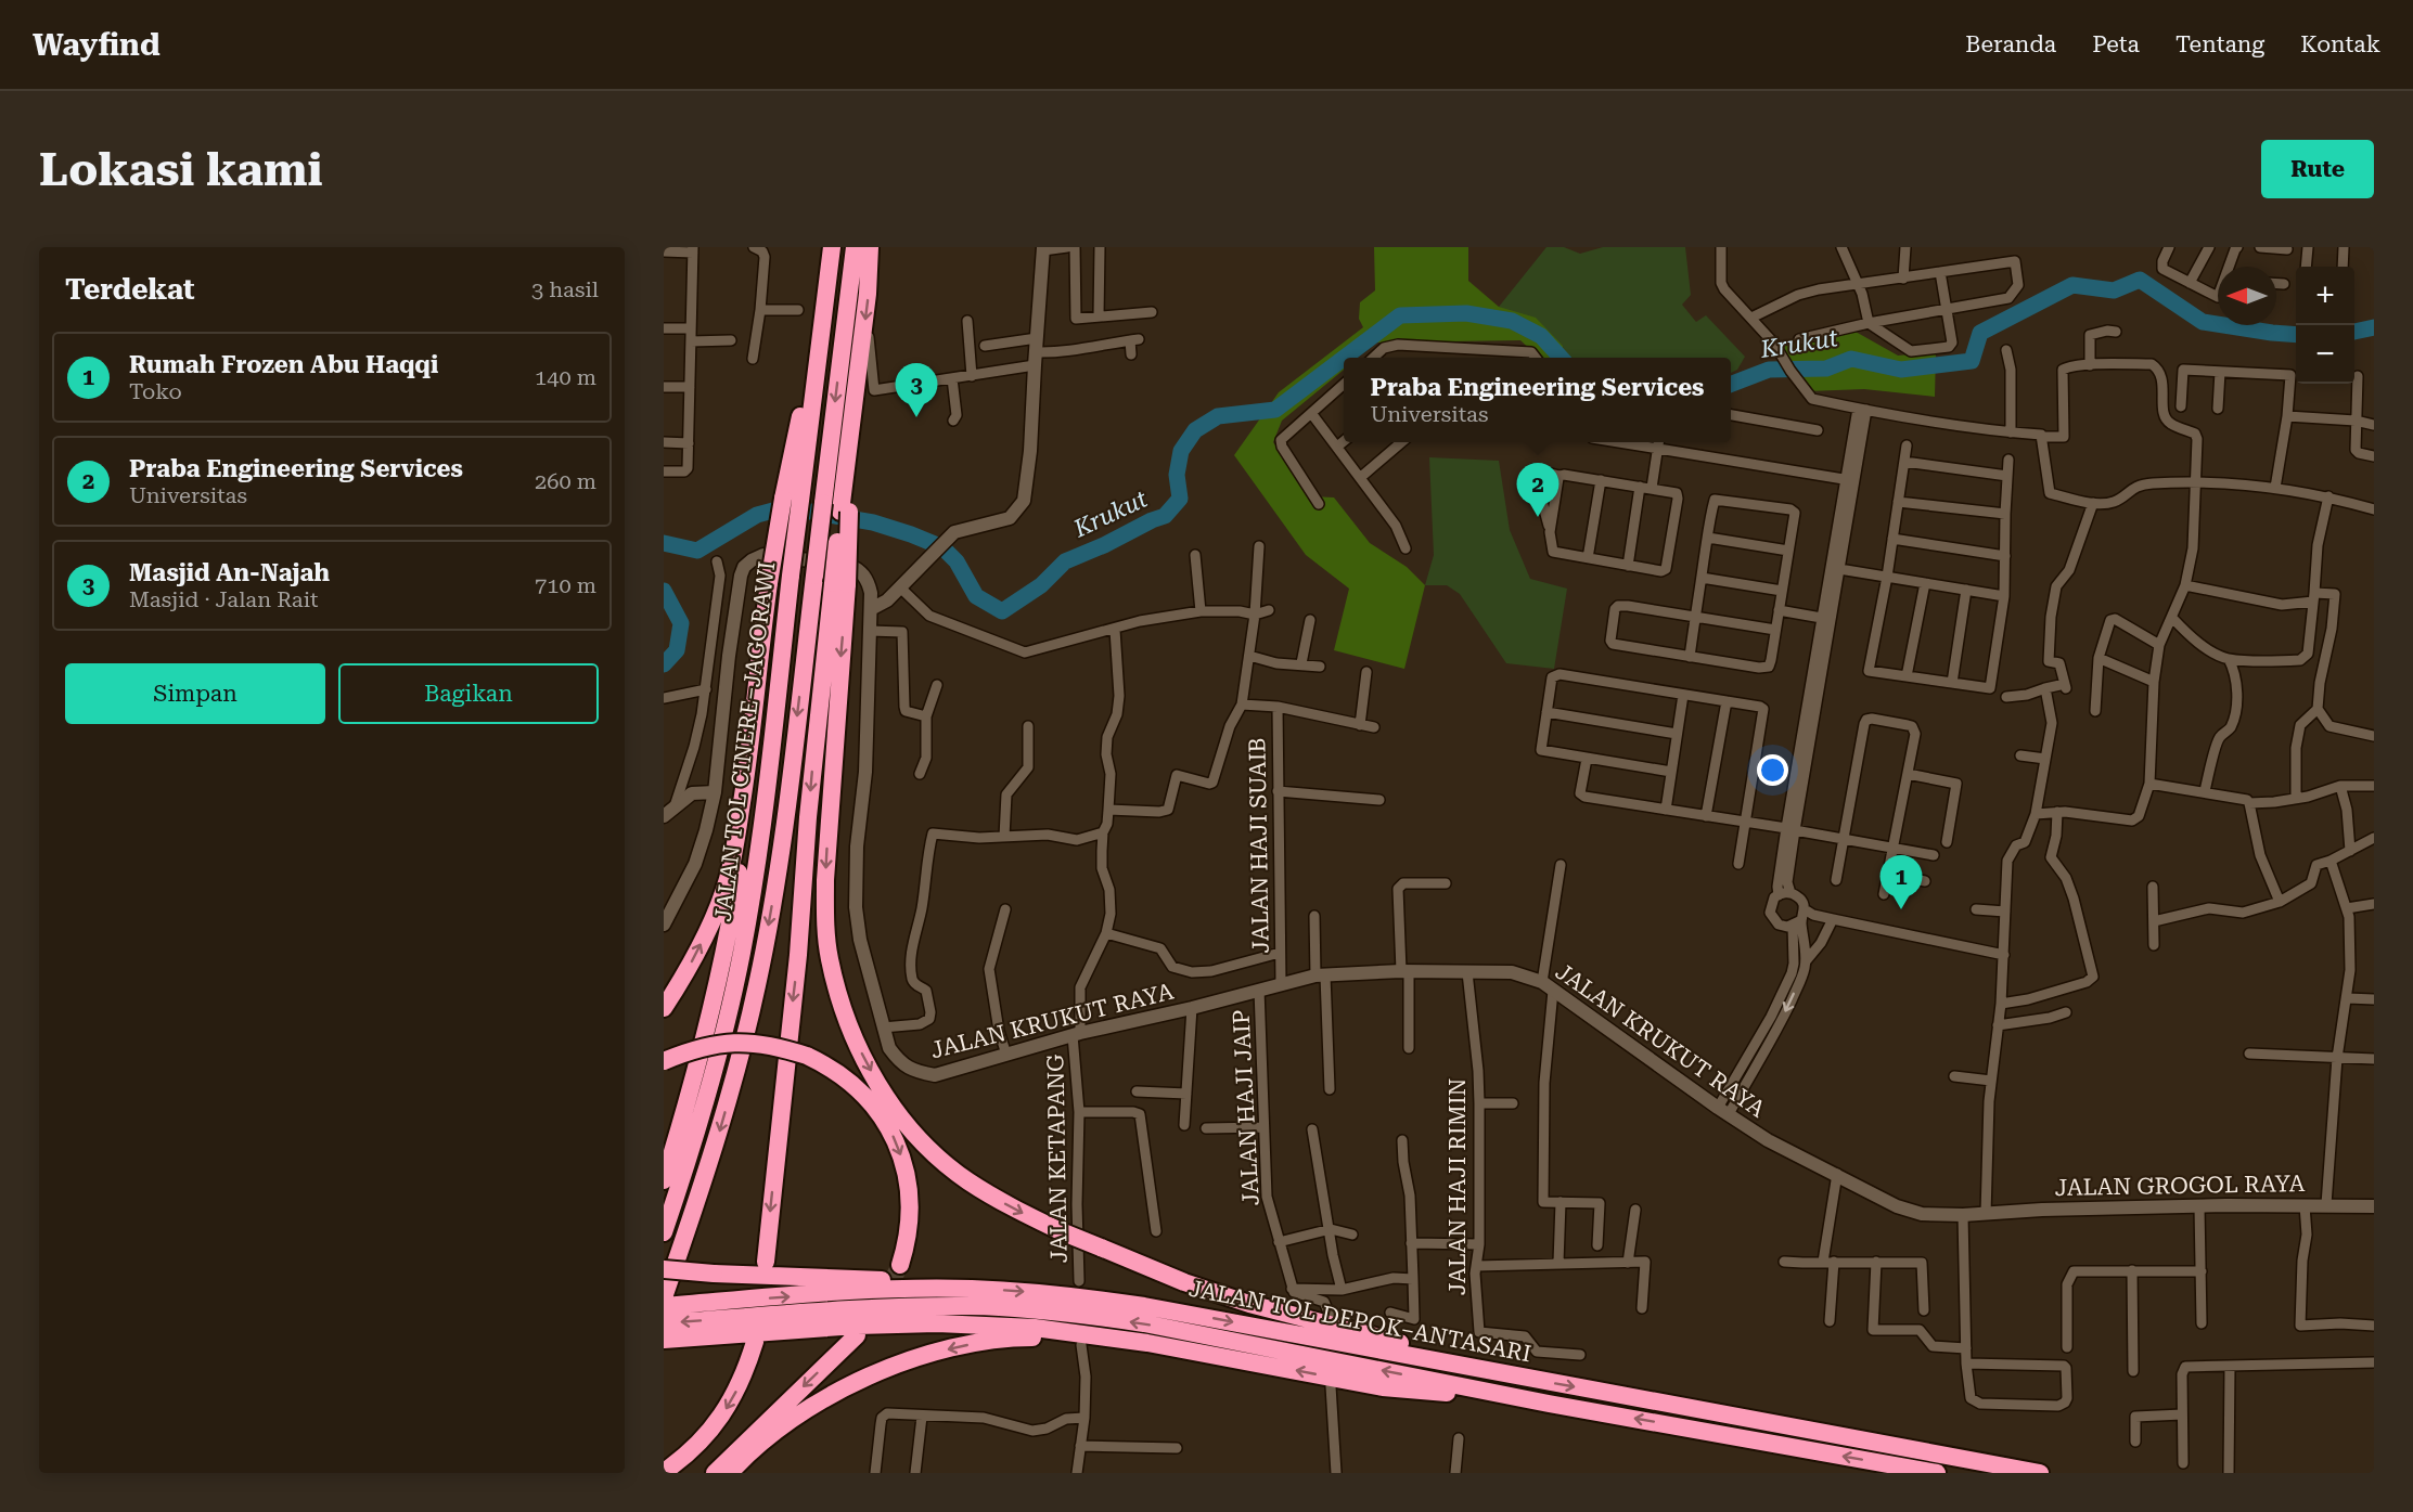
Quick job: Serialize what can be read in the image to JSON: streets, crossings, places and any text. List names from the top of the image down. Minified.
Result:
{"streets":{"highway":["JALAN TOL CINERE–JAGORAWI","JALAN TOL DEPOK–ANTASARI"],"street":["JALAN HAJI SUAIB","JALAN KRUKUT RAYA","JALAN HAJI JAIP","JALAN KETAPANG","JALAN GROGOL RAYA","JALAN HAJI RIMIN"]},"crossings":[["JALAN HAJI SUAIB","JALAN KRUKUT RAYA"],["JALAN KRUKUT RAYA","JALAN HAJI JAIP"],["JALAN KRUKUT RAYA","JALAN KETAPANG"],["JALAN KRUKUT RAYA","JALAN GROGOL RAYA"],["JALAN KRUKUT RAYA","JALAN HAJI RIMIN"]],"water":["Krukut"],"north":"left","page":{"header":"Wayfind","nav":["Beranda","Peta","Tentang","Kontak"],"buttons":["Rute",["Simpan","Bagikan"]],"title":"Lokasi kami","heading":["Terdekat","3 hasil"],"map_buttons":["+","−"],"list":[{"mark":"1","name":"Rumah Frozen Abu Haqqi","note":"Toko","value":"140 m"},{"mark":"2","name":"Praba Engineering Services","note":"Universitas","value":"260 m"},{"mark":"3","name":"Masjid An-Najah","note":"Masjid · Jalan Rait","value":"710 m"}],"popup":["Praba Engineering Services","Universitas"],"pins":["3","2","1"]}}
